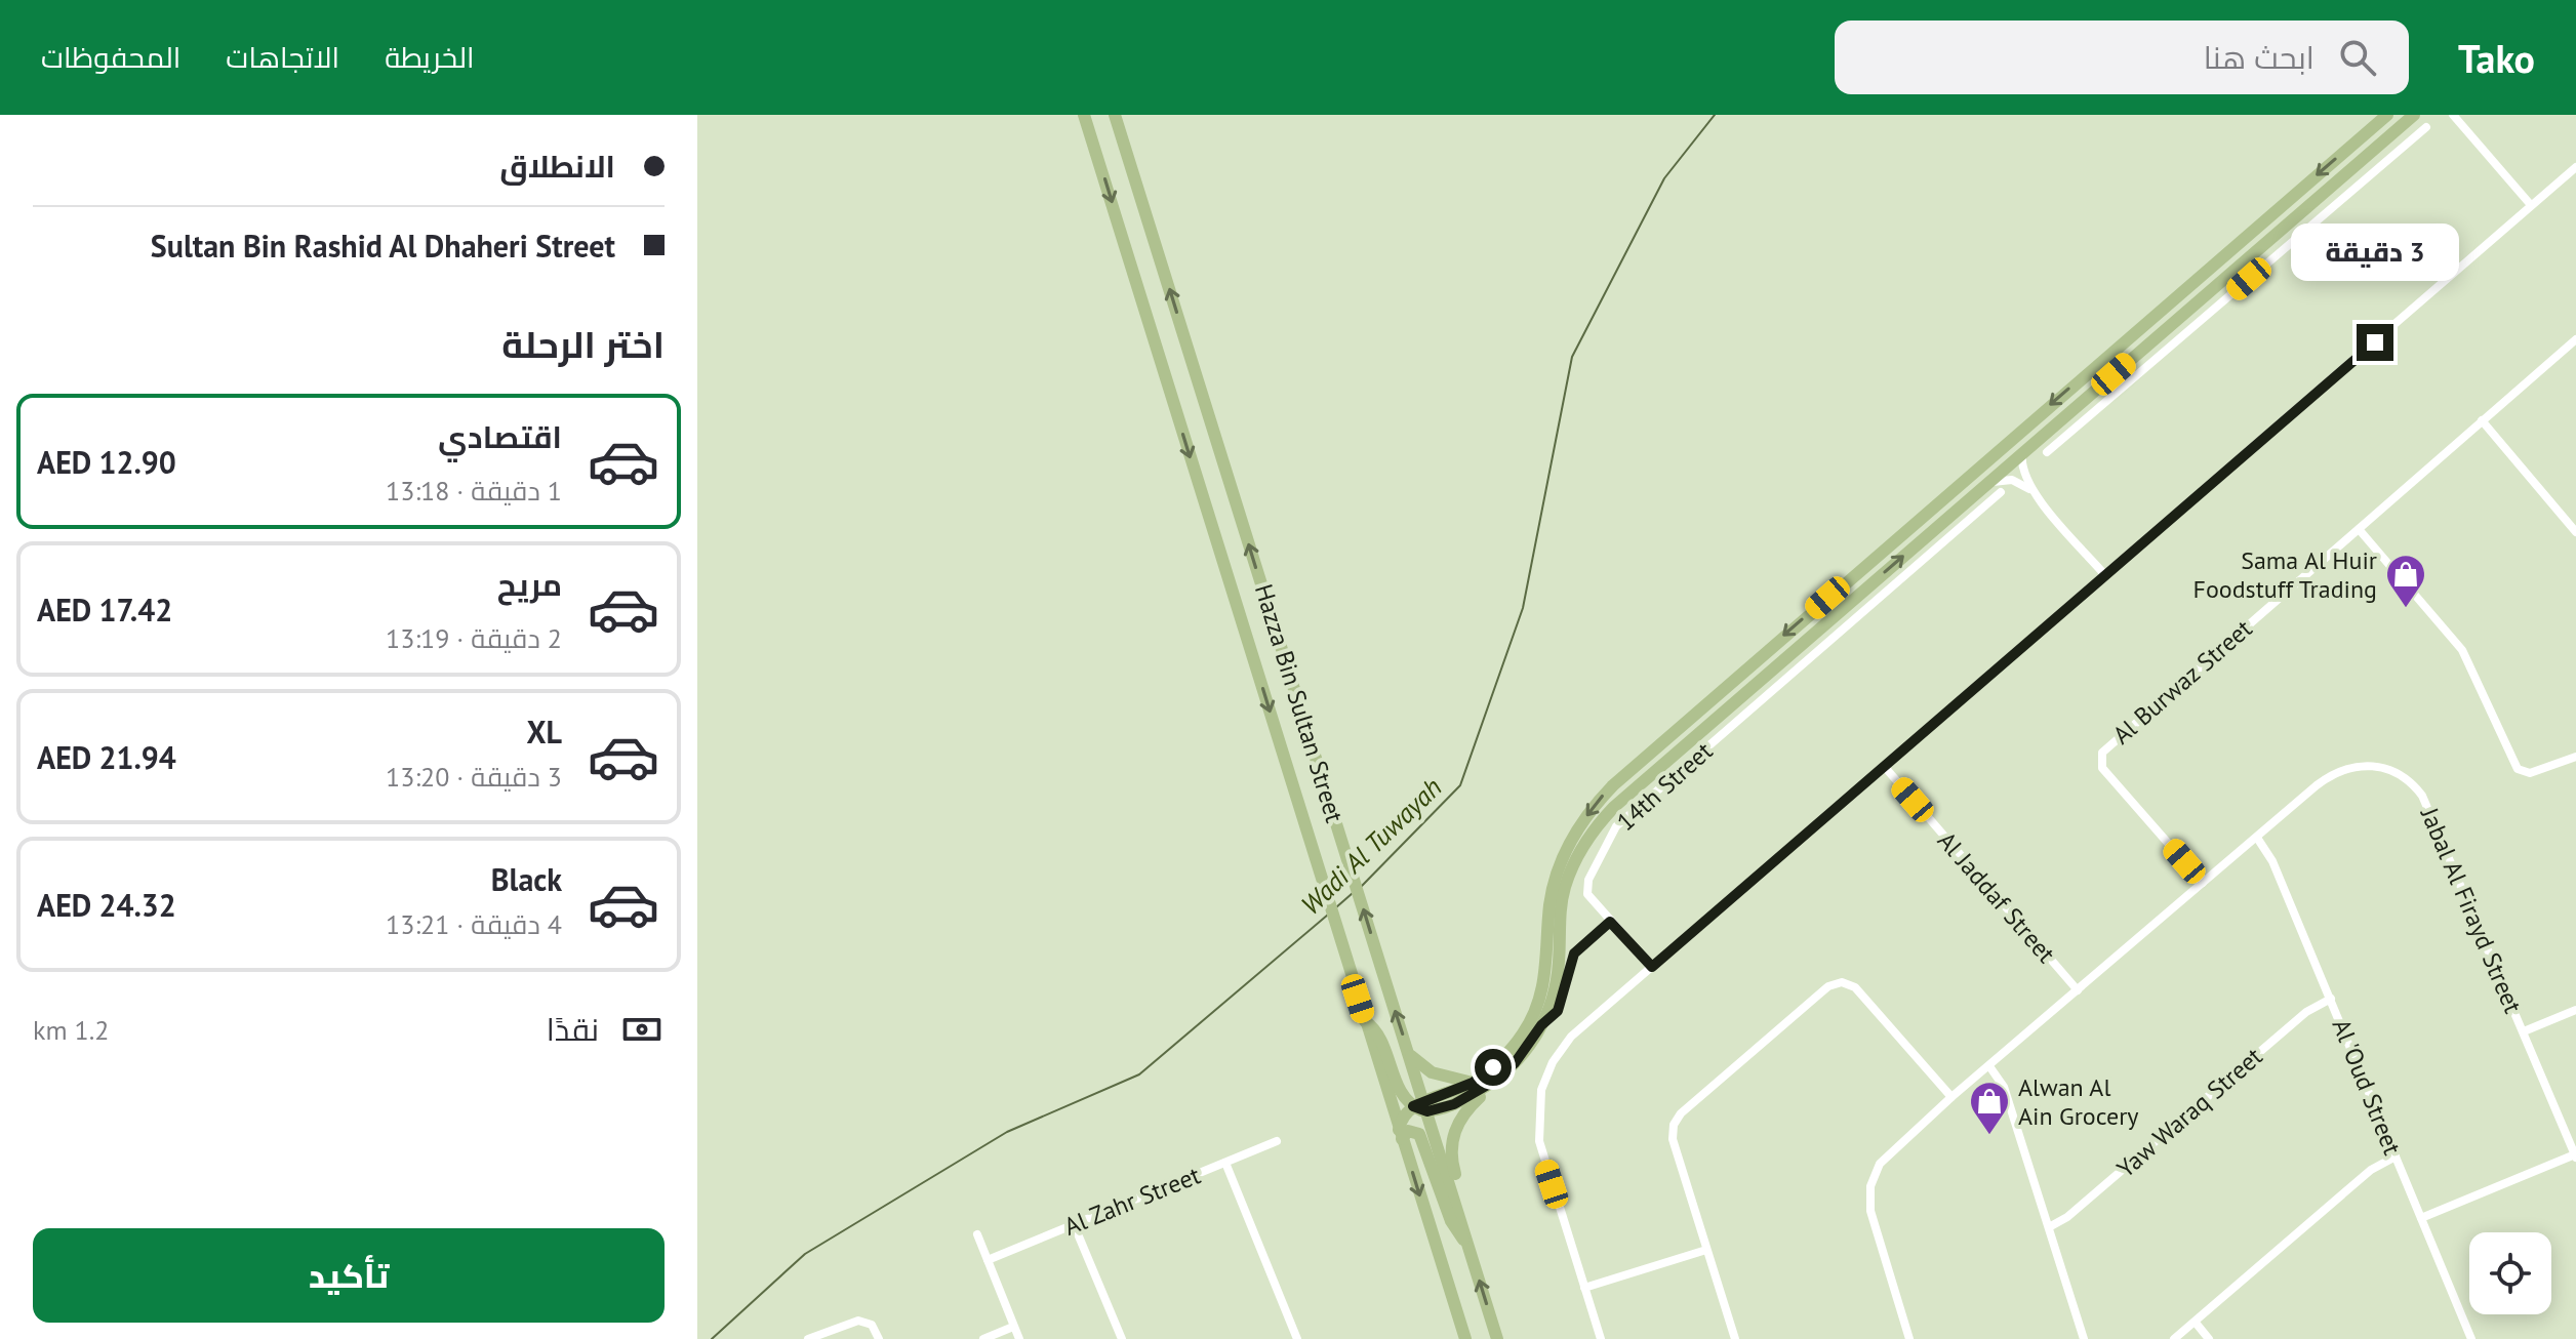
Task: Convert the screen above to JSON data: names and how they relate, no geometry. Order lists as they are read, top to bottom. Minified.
{"streets":{"main road":["Hazza Bin Sultan Street"],"street":["Al Burwaz Street","14th Street","Al Jaddaf Street","Jabal Al Firayd Street","Al 'Oud Street","Yaw Waraq Street","Al Zahr Street"]},"crossings":[["Al Burwaz Street","Jabal Al Firayd Street"],["Al Jaddaf Street","Jabal Al Firayd Street"],["Jabal Al Firayd Street","Al 'Oud Street"],["Al 'Oud Street","Yaw Waraq Street"]],"water":["Wadi Al Tuwayah"],"places":{"shop":["Sama Al Huir Foodstuff Trading","Alwan Al Ain Grocery"]},"page":{"header":"Tako","search":"ابحث هنا","nav":["الخريطة","الاتجاهات","المحفوظات"],"banner":["الانطلاق","Sultan Bin Rashid Al Dhaheri Street"],"bubble":"3 دقيقة","heading":"اختر الرحلة","list":[{"name":"اقتصادي","note":"1 دقيقة · 13:18","value":"AED 12.90"},{"name":"مريح","note":"2 دقيقة · 13:19","value":"AED 17.42"},{"name":"XL","note":"3 دقيقة · 13:20","value":"AED 21.94"},{"name":"Black","note":"4 دقيقة · 13:21","value":"AED 24.32"}],"pay":["نقدًا","1.2 km"],"buttons":"تأكيد"}}
